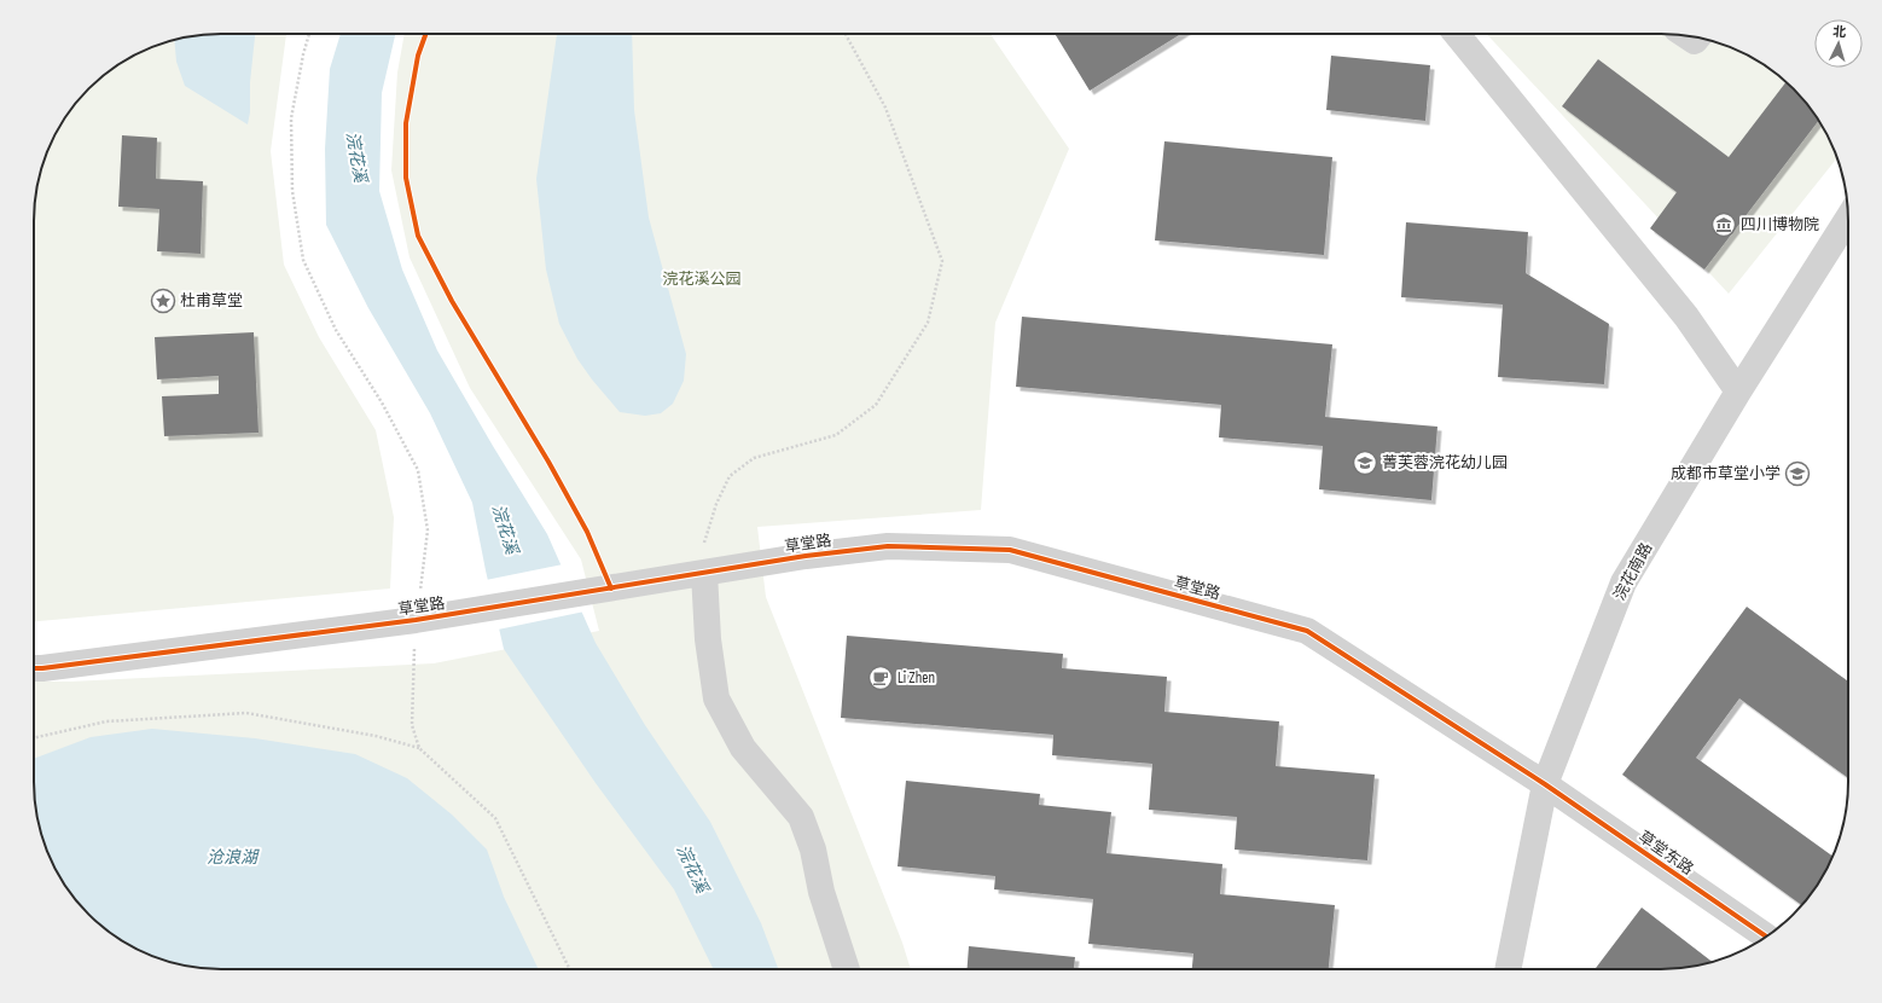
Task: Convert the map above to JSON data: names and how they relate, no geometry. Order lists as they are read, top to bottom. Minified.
{"streets":{"street":["草堂路","浣花南路","草堂东路"]},"crossings":[["草堂路","浣花南路"],["草堂路","草堂东路"],["浣花南路","草堂东路"]],"water":["浣花溪","沧浪湖"],"parks":["浣花溪公园"],"places":{"museum":["四川博物院"],"place":["杜甫草堂"],"school or university":["菁芙蓉浣花幼儿园","成都市草堂小学"],"cafe":["Li Zhen"]},"north":"top"}
